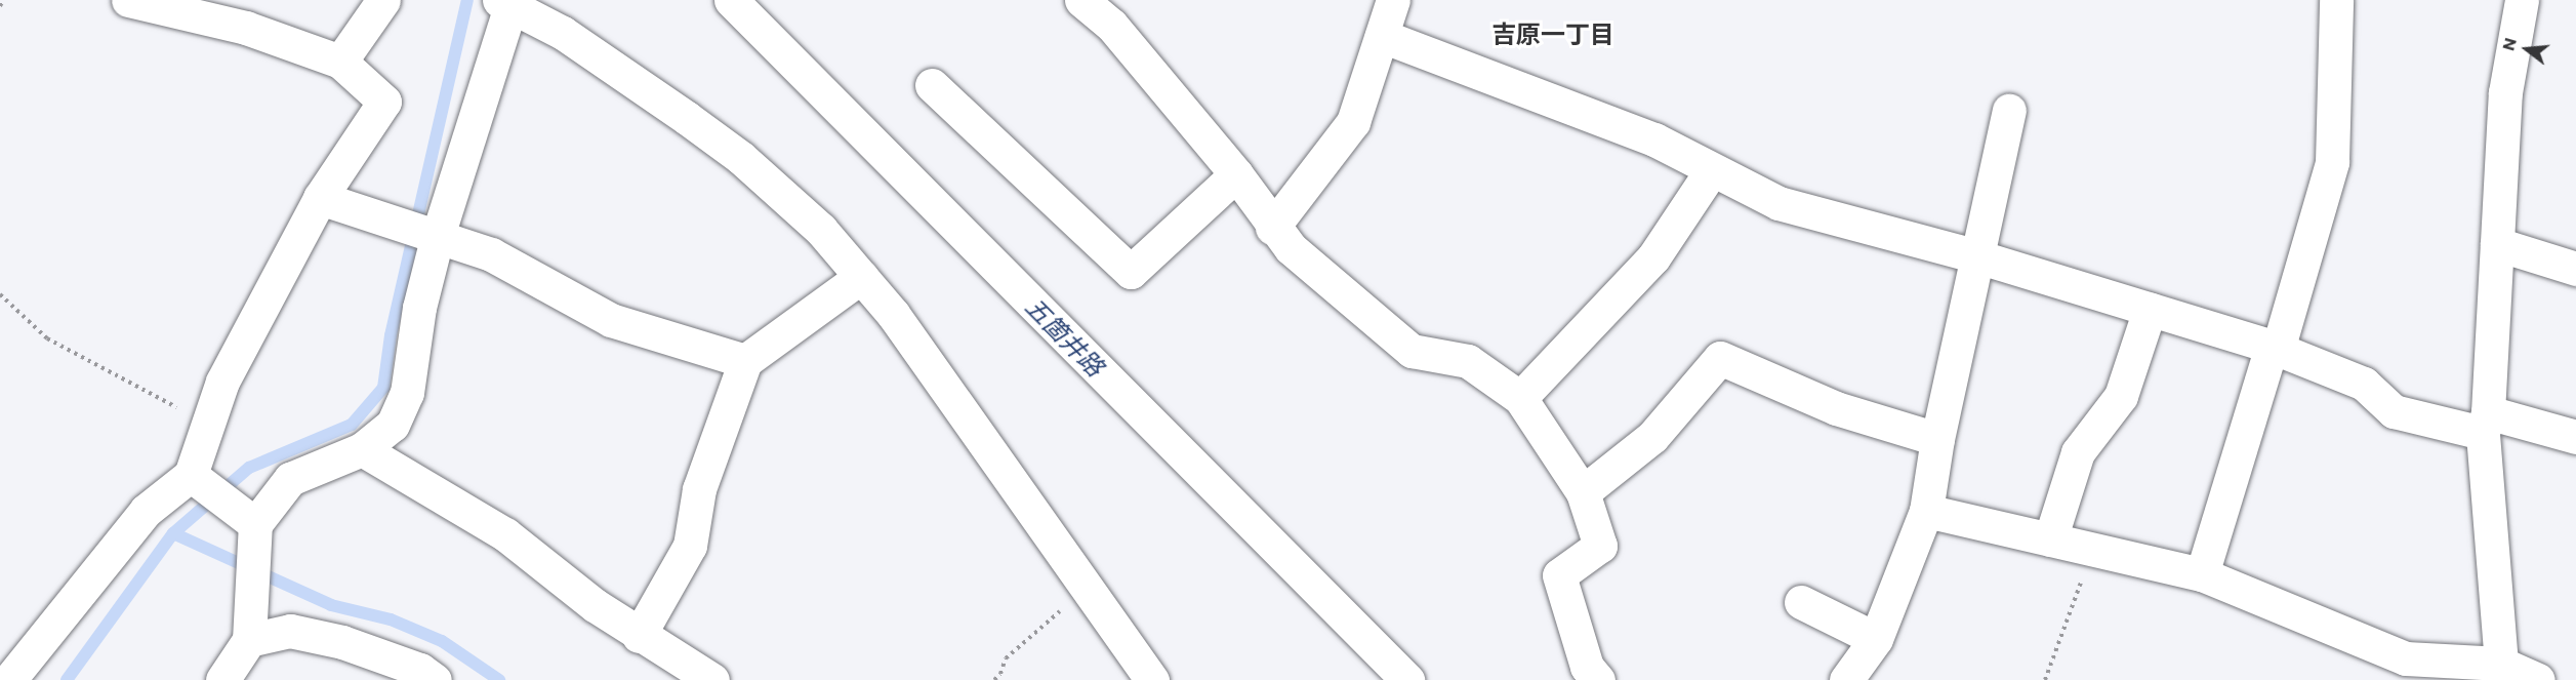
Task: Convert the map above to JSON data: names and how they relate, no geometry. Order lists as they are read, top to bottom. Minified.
{"districts":["吉原一丁目"],"water":["五箇井路"],"north":"left"}
